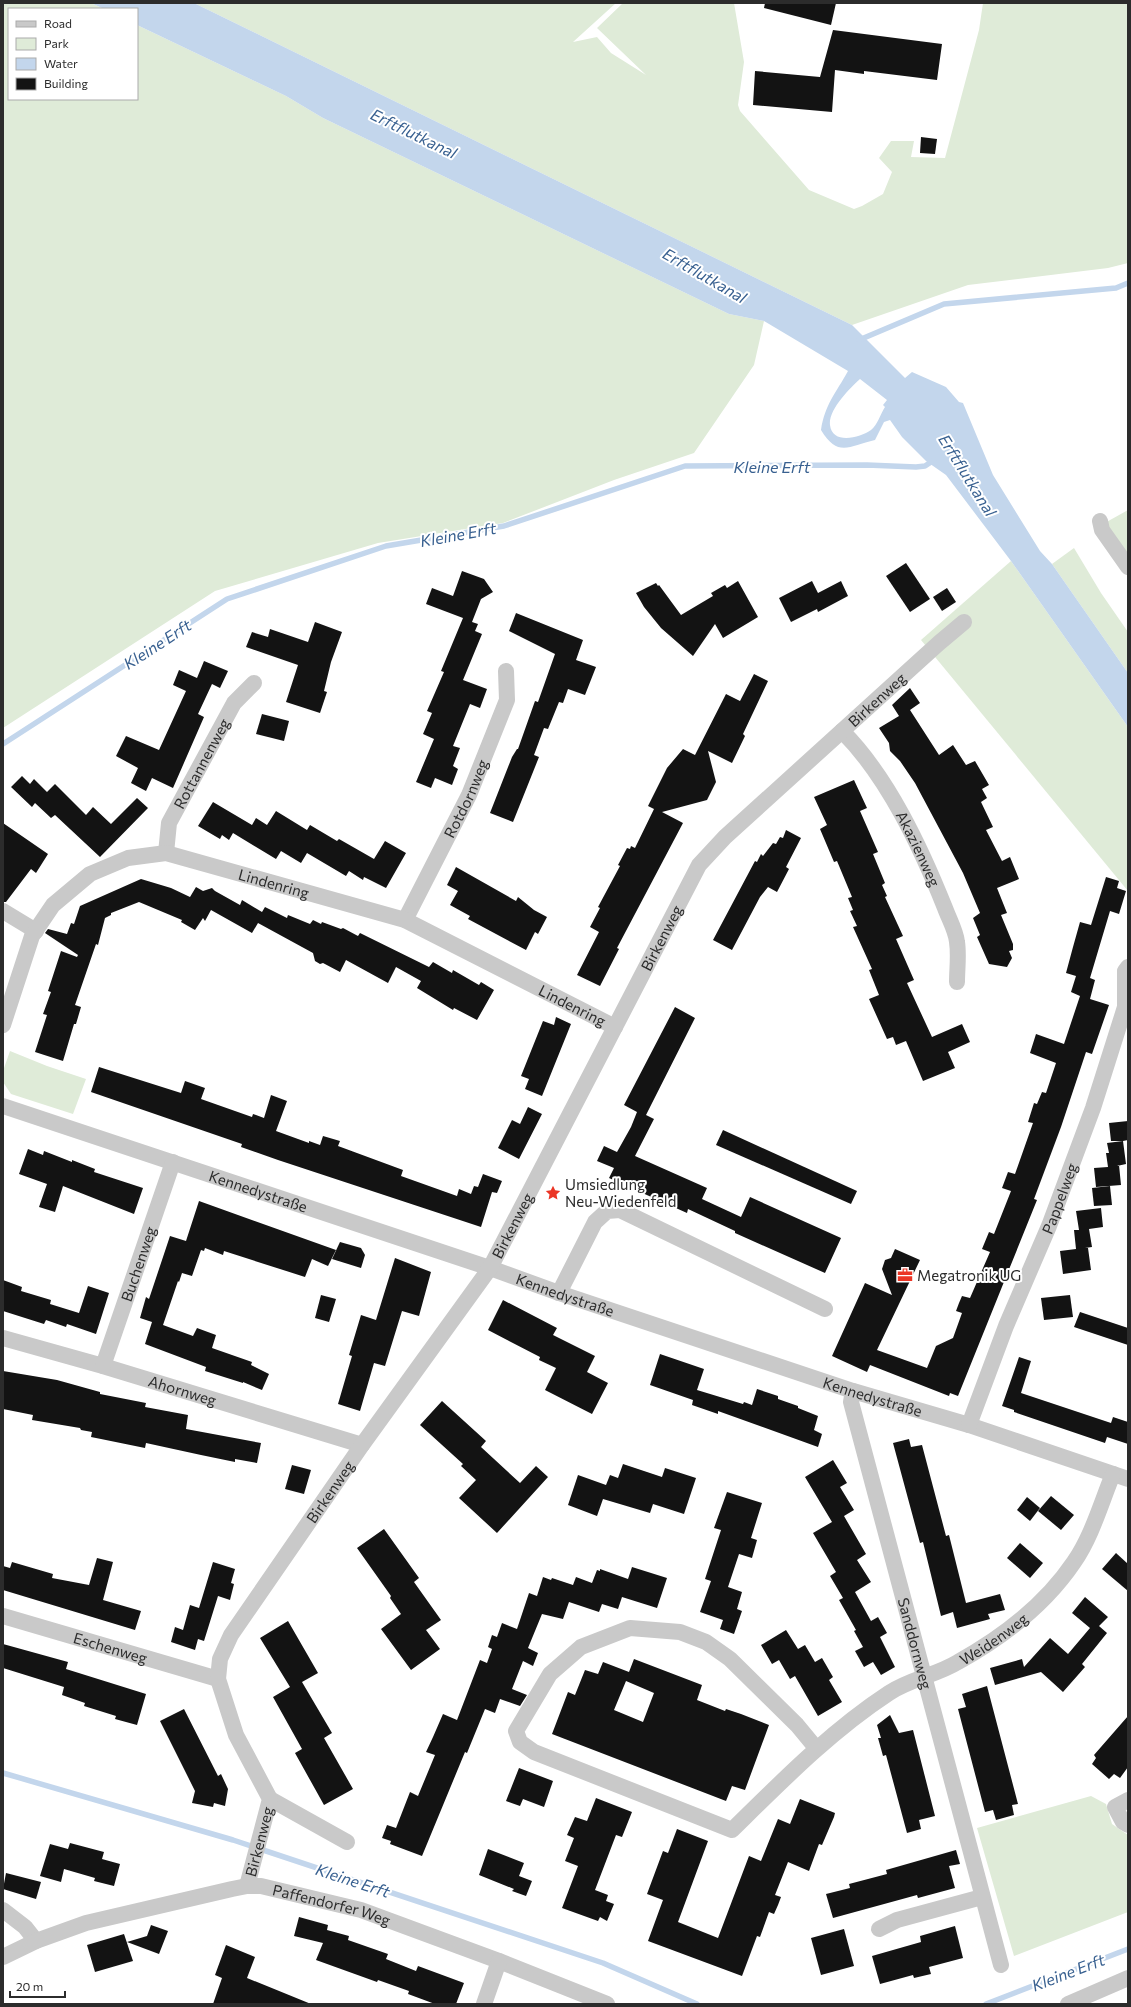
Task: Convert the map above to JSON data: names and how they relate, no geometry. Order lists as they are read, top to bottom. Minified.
{"streets":{"street":["Birkenweg","Rottannenweg","Rotdornweg","Akazienweg","Lindenring","Kennedystraße","Pappelweg","Buchenweg","Ahornweg","Weidenweg","Sanddornweg","Eschenweg","Paffendorfer Weg"]},"crossings":[["Birkenweg","Akazienweg"],["Birkenweg","Lindenring"],["Birkenweg","Kennedystraße"],["Birkenweg","Ahornweg"],["Birkenweg","Eschenweg"],["Birkenweg","Paffendorfer Weg"],["Rottannenweg","Lindenring"],["Rotdornweg","Lindenring"],["Kennedystraße","Pappelweg"],["Kennedystraße","Buchenweg"],["Kennedystraße","Weidenweg"],["Kennedystraße","Sanddornweg"],["Buchenweg","Ahornweg"],["Weidenweg","Sanddornweg"]],"water":["Erftflutkanal","Kleine Erft"],"places":{"place":["Umsiedlung Neu-Wiedenfeld"],"office":["Megatronik UG"]},"legend":["Road","Park","Water","Building"],"scale_bar":"20 m"}
